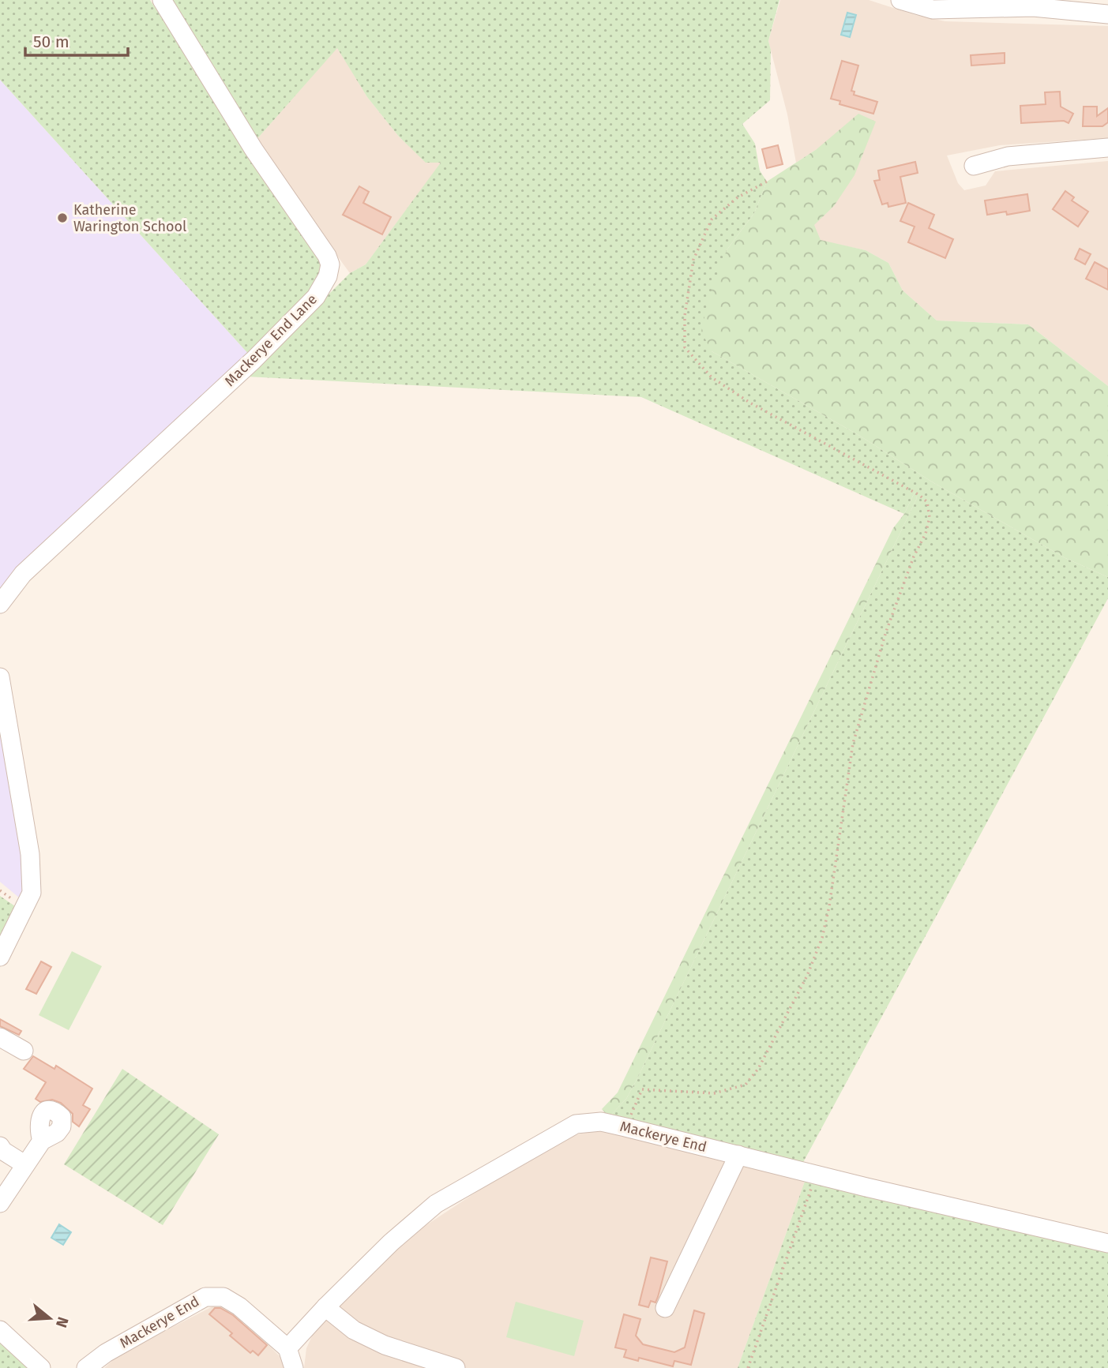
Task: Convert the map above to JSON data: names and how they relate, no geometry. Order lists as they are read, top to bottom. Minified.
{"streets":{"street":["Mackerye End Lane","Mackerye End"]},"places":["Katherine Warington School"],"scale_bar":"50 m","north":"right"}
